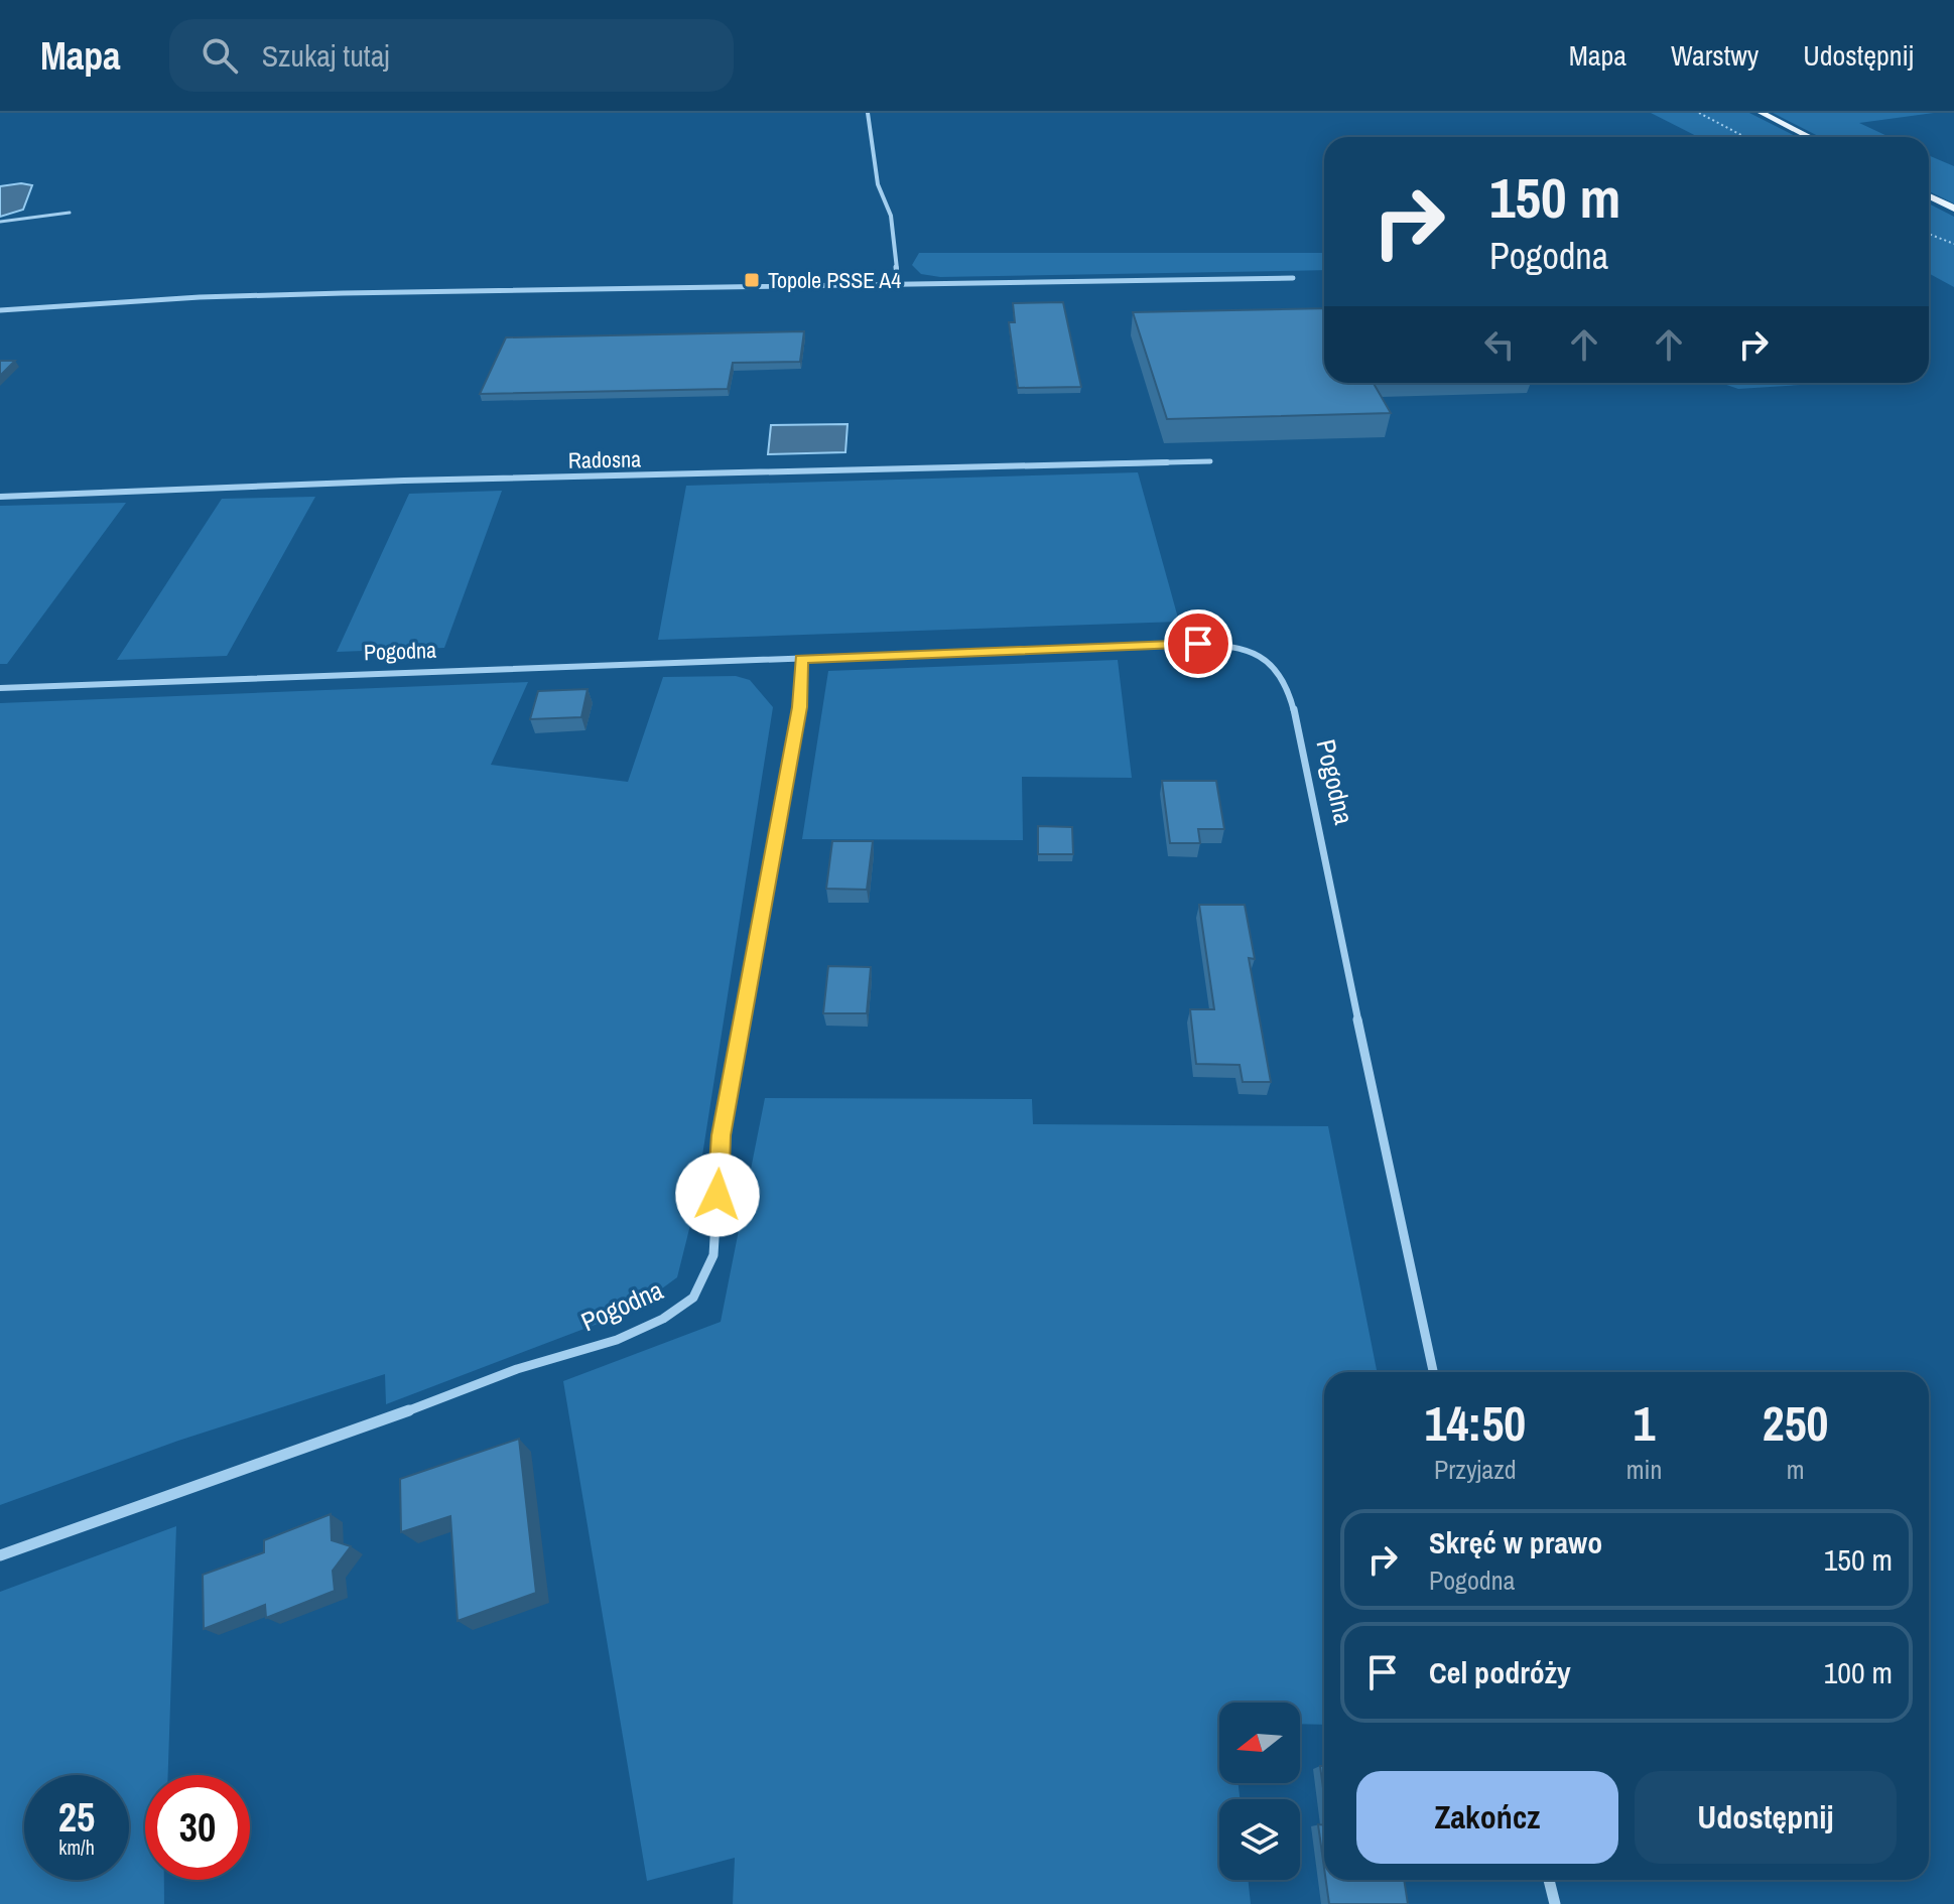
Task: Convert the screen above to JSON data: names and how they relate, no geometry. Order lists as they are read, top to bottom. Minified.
{"streets":{"street":["Radosna","Pogodna"]},"places":{"transit":["Topole PSSE A4"]},"north":"left","page":{"header":"Mapa","search":"Szukaj tutaj","nav":["Mapa","Warstwy","Udostępnij"],"turn":["150 m","Pogodna"],"eta":["14:50","Przyjazd","1","min","250","m"],"list":[{"name":"Skręć w prawo","note":"Pogodna","value":"150 m"},{"name":"Cel podróży","value":"100 m"}],"buttons":["Zakończ","Udostępnij"],"speed":"25 km/h","limit":"30"}}
